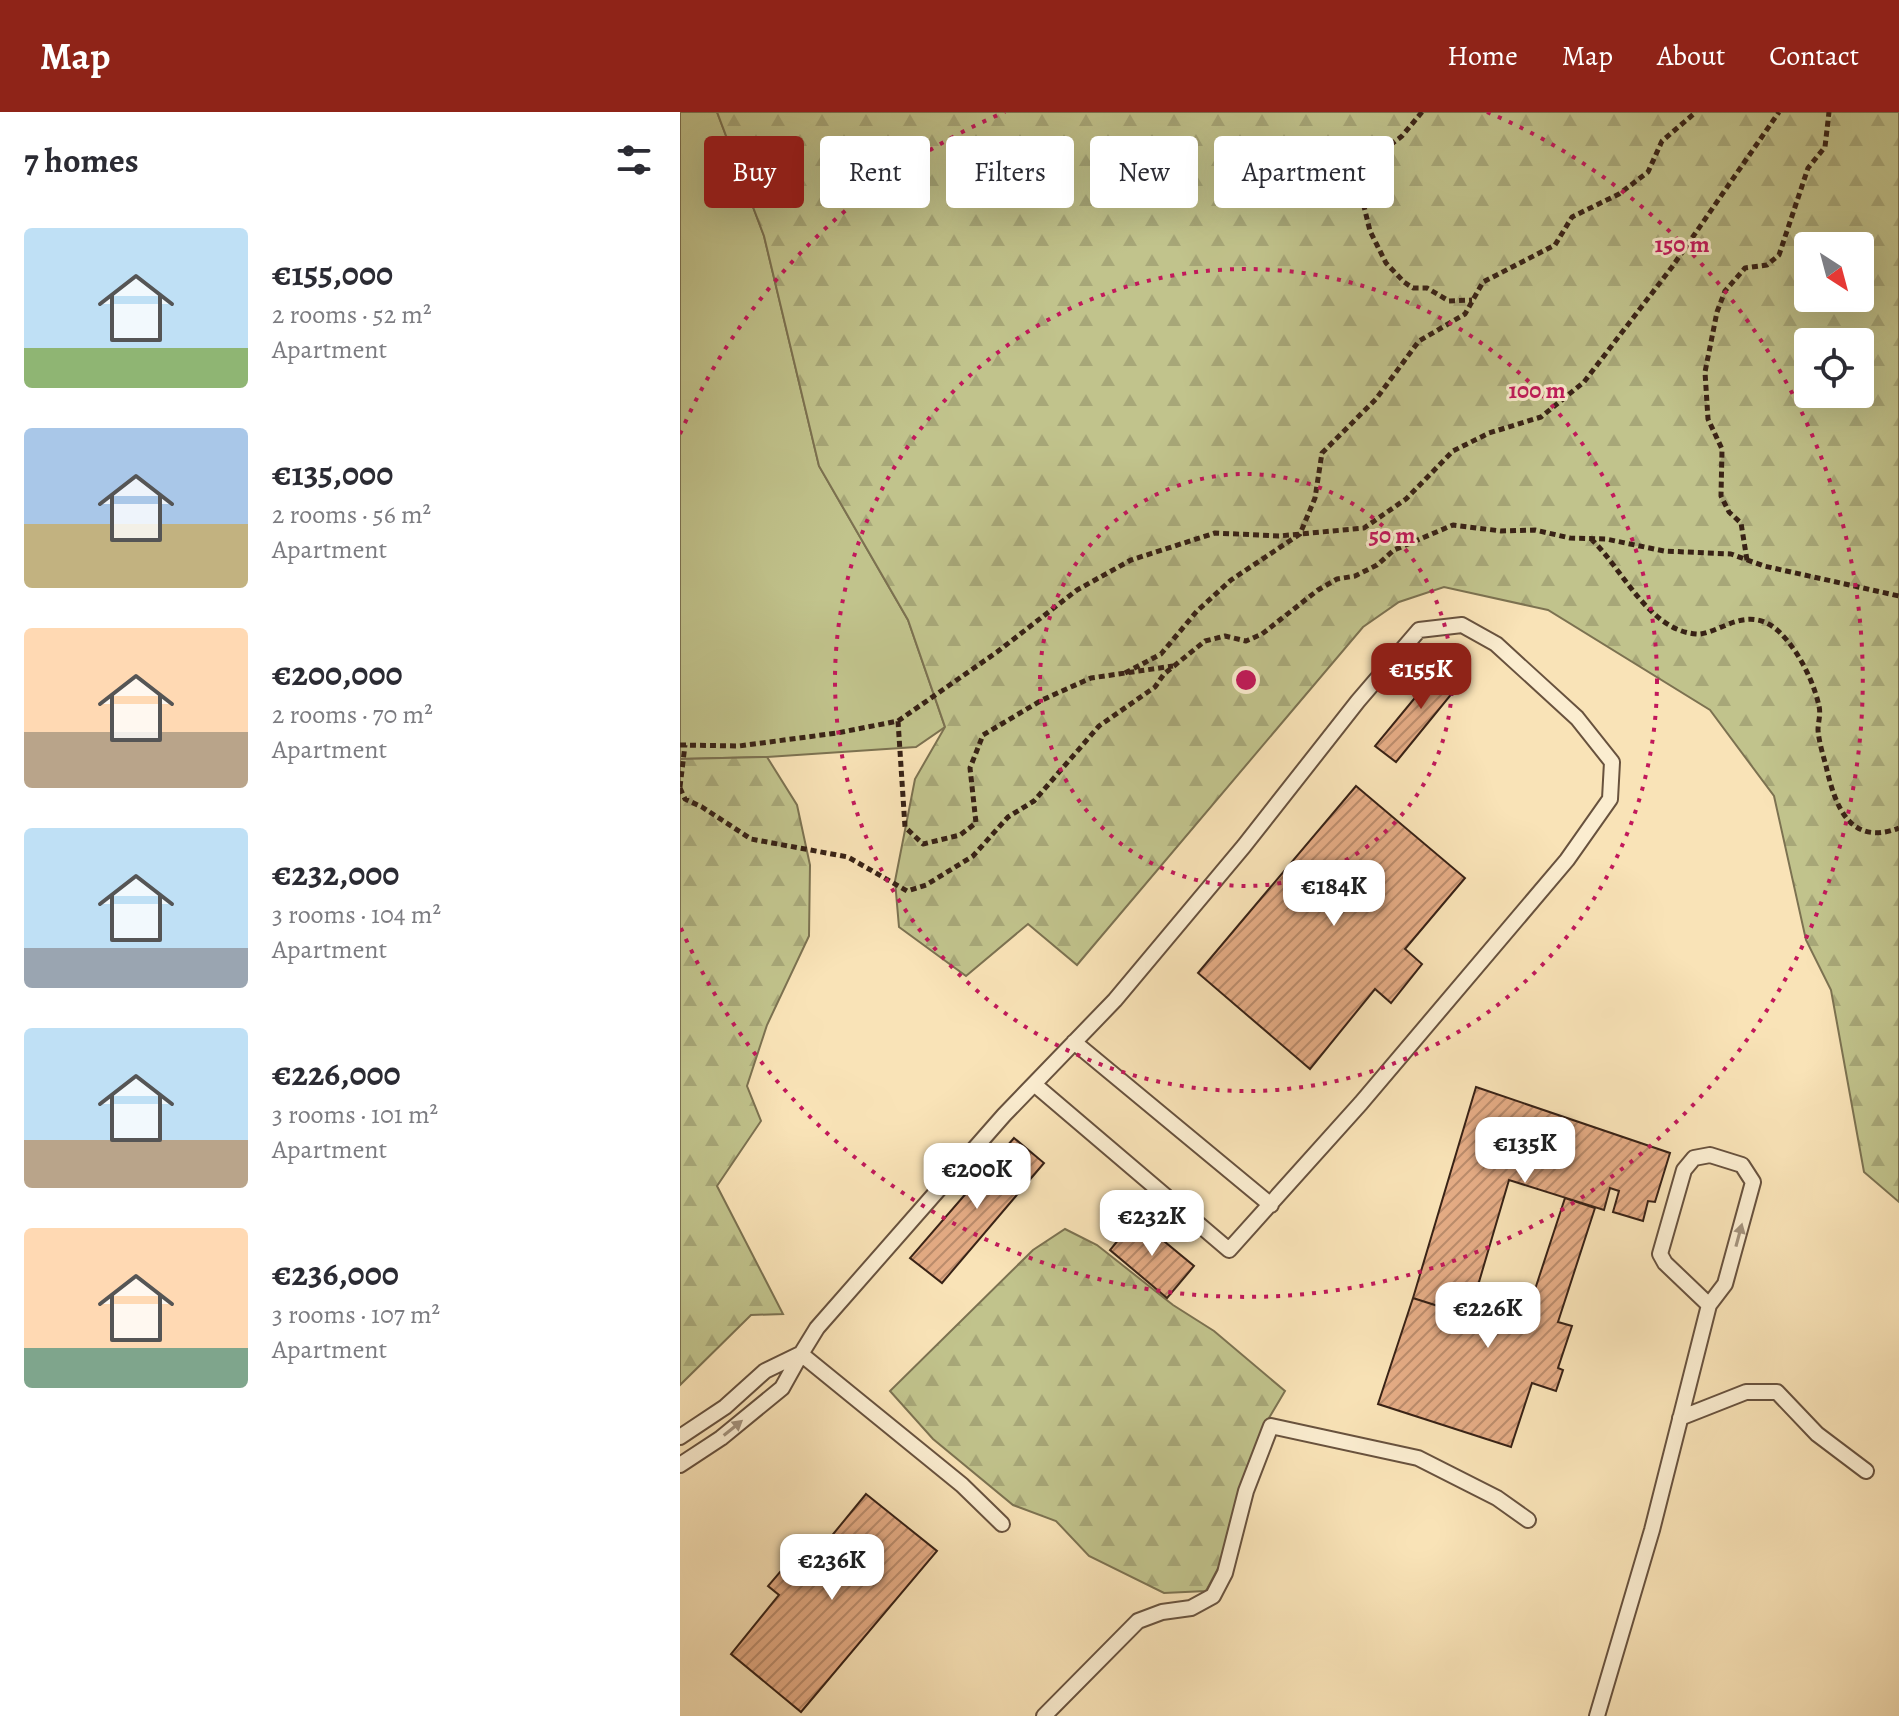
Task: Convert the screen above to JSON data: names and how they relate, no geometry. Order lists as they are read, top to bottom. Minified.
{"north":"bottom right","page":{"header":"Map","nav":["Home","Map","About","Contact"],"heading":"7 homes","chip":["Buy","Rent","Filters","New","Apartment"],"list":[{"name":"€155,000","note":"2 rooms · 52 m² · Apartment"},{"name":"€135,000","note":"2 rooms · 56 m² · Apartment"},{"name":"€200,000","note":"2 rooms · 70 m² · Apartment"},{"name":"€232,000","note":"3 rooms · 104 m² · Apartment"},{"name":"€226,000","note":"3 rooms · 101 m² · Apartment"},{"name":"€236,000","note":"3 rooms · 107 m² · Apartment"}],"price":["€155K","€184K","€135K","€200K","€232K","€226K","€236K"]},"rings":["150 m","100 m","50 m"]}
